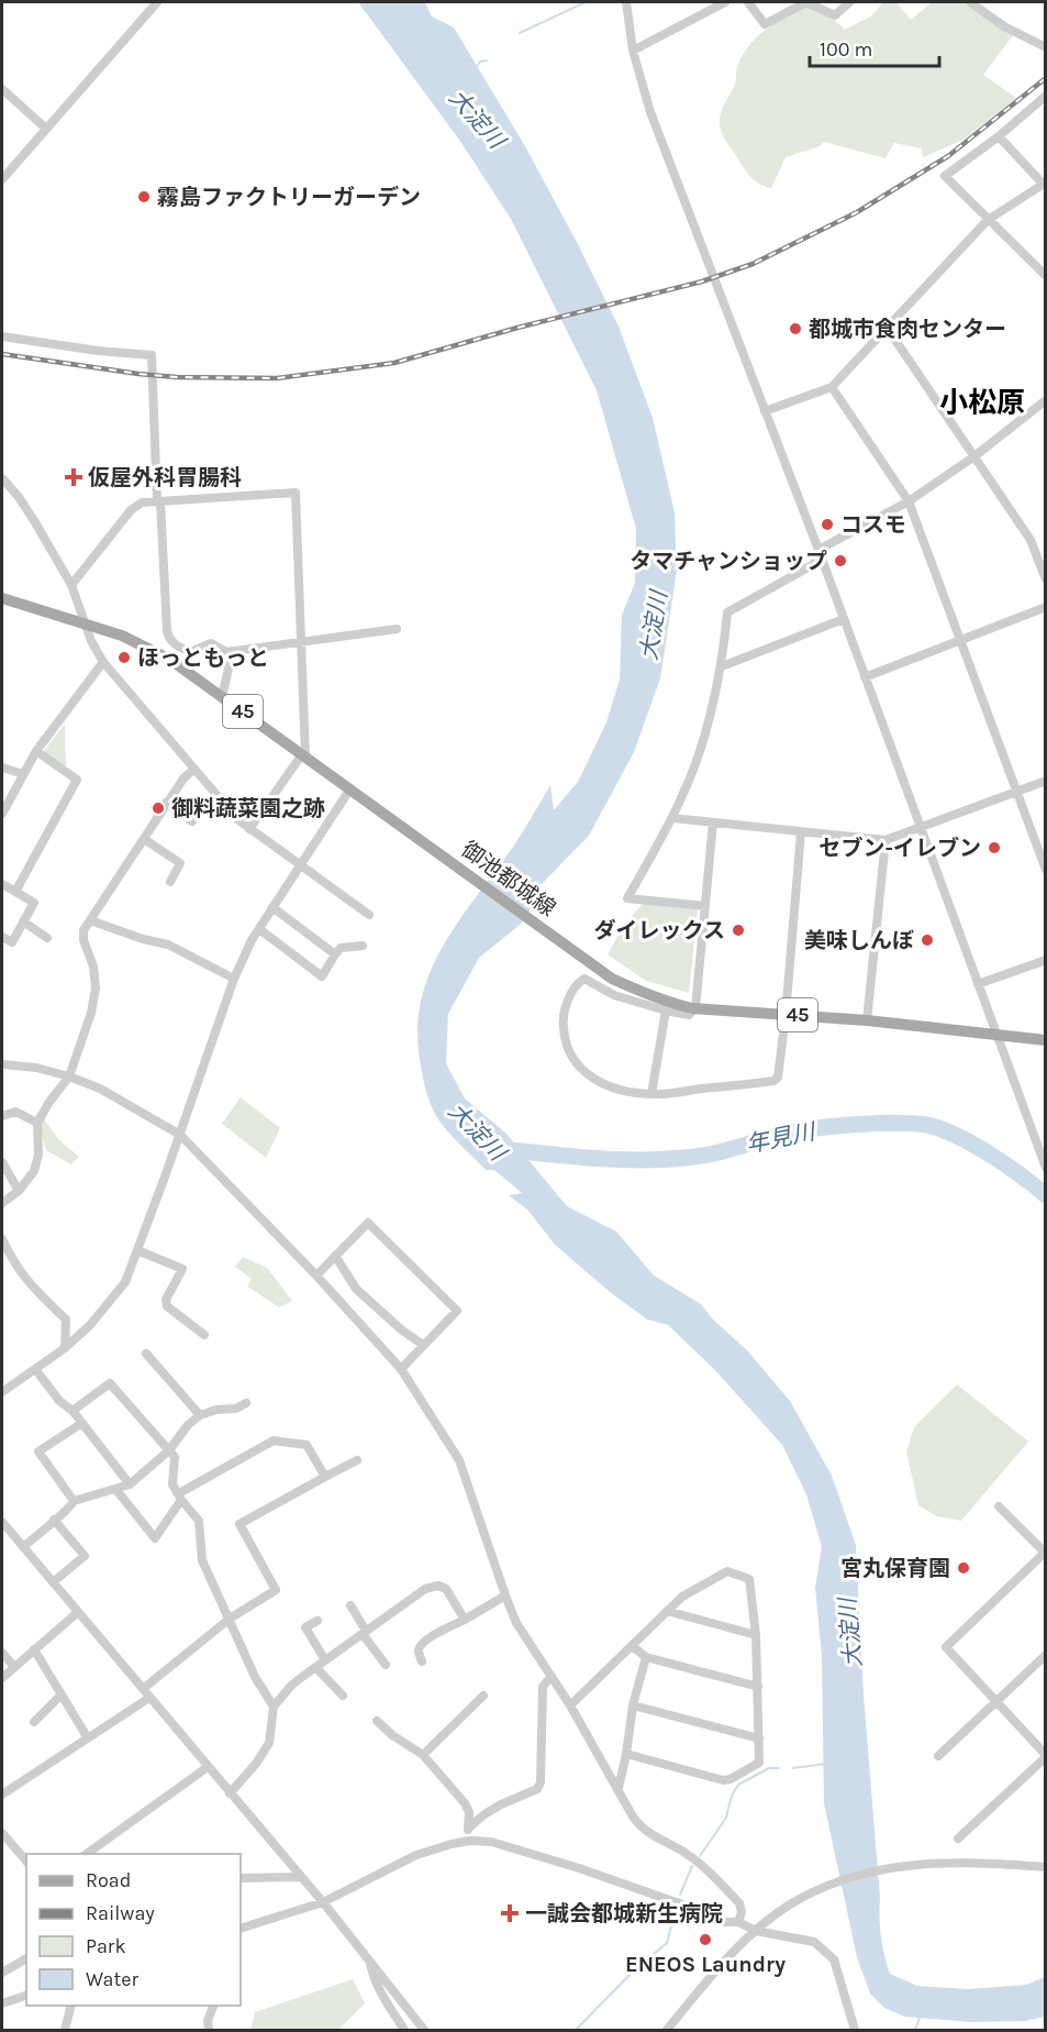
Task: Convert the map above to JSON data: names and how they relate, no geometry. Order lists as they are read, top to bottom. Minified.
{"streets":{"main road":["45","御池都城線"]},"districts":["小松原"],"water":["大淀川","年見川"],"places":{"other":["霧島ファクトリーガーデン","都城市食肉センター","コスモ","タマチャンショップ","ほっともっと","御料蔬菜園之跡","セブン-イレブン","ダイレックス","美味しんぼ","宮丸保育園","ENEOS Laundry"],"health":["仮屋外科胃腸科","一誠会都城新生病院"]},"legend":["Road","Railway","Park","Water"],"scale_bar":"100 m"}
